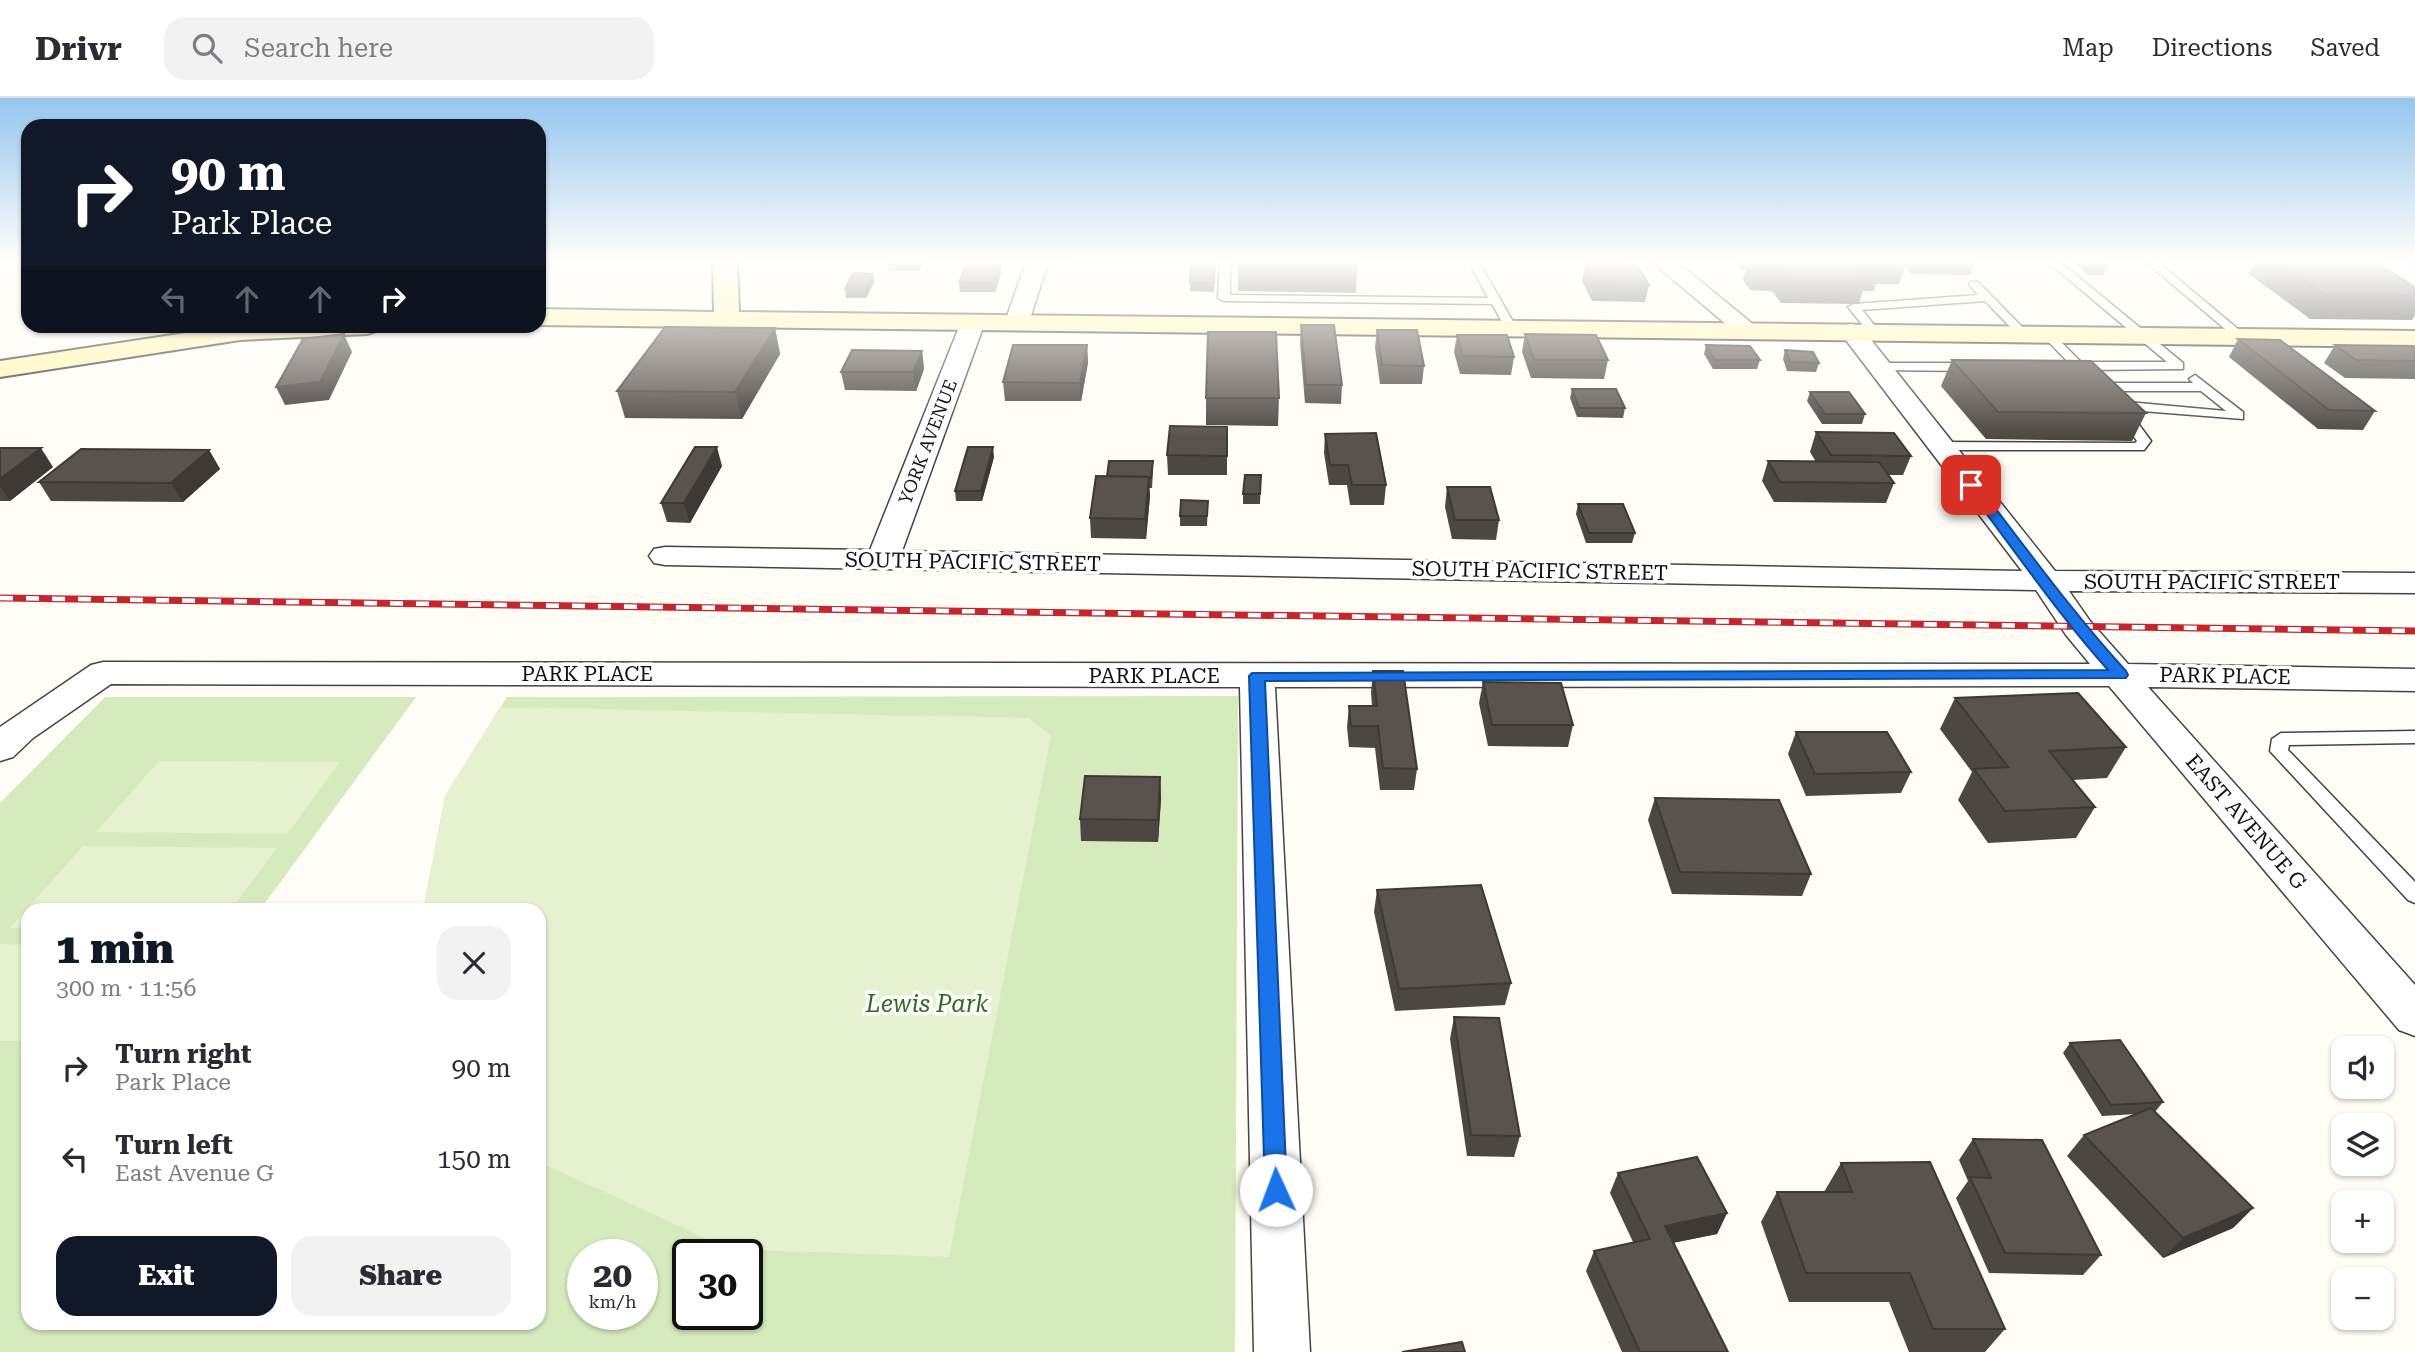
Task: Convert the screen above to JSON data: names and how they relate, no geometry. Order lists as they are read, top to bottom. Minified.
{"streets":{"street":["YORK AVENUE","SOUTH PACIFIC STREET","PARK PLACE","EAST AVENUE G"]},"crossings":[["YORK AVENUE","SOUTH PACIFIC STREET"],["SOUTH PACIFIC STREET","EAST AVENUE G"],["PARK PLACE","EAST AVENUE G"]],"parks":["Lewis Park"],"page":{"header":"Drivr","search":"Search here","nav":["Map","Directions","Saved"],"turn":["90 m","Park Place"],"heading":["1 min","300 m · 11:56"],"list":[{"name":"Turn right","note":"Park Place","value":"90 m"},{"name":"Turn left","note":"East Avenue G","value":"150 m"}],"map_buttons":["+","−"],"buttons":["Exit","Share"],"speed":"20 km/h","limit":"30"}}
